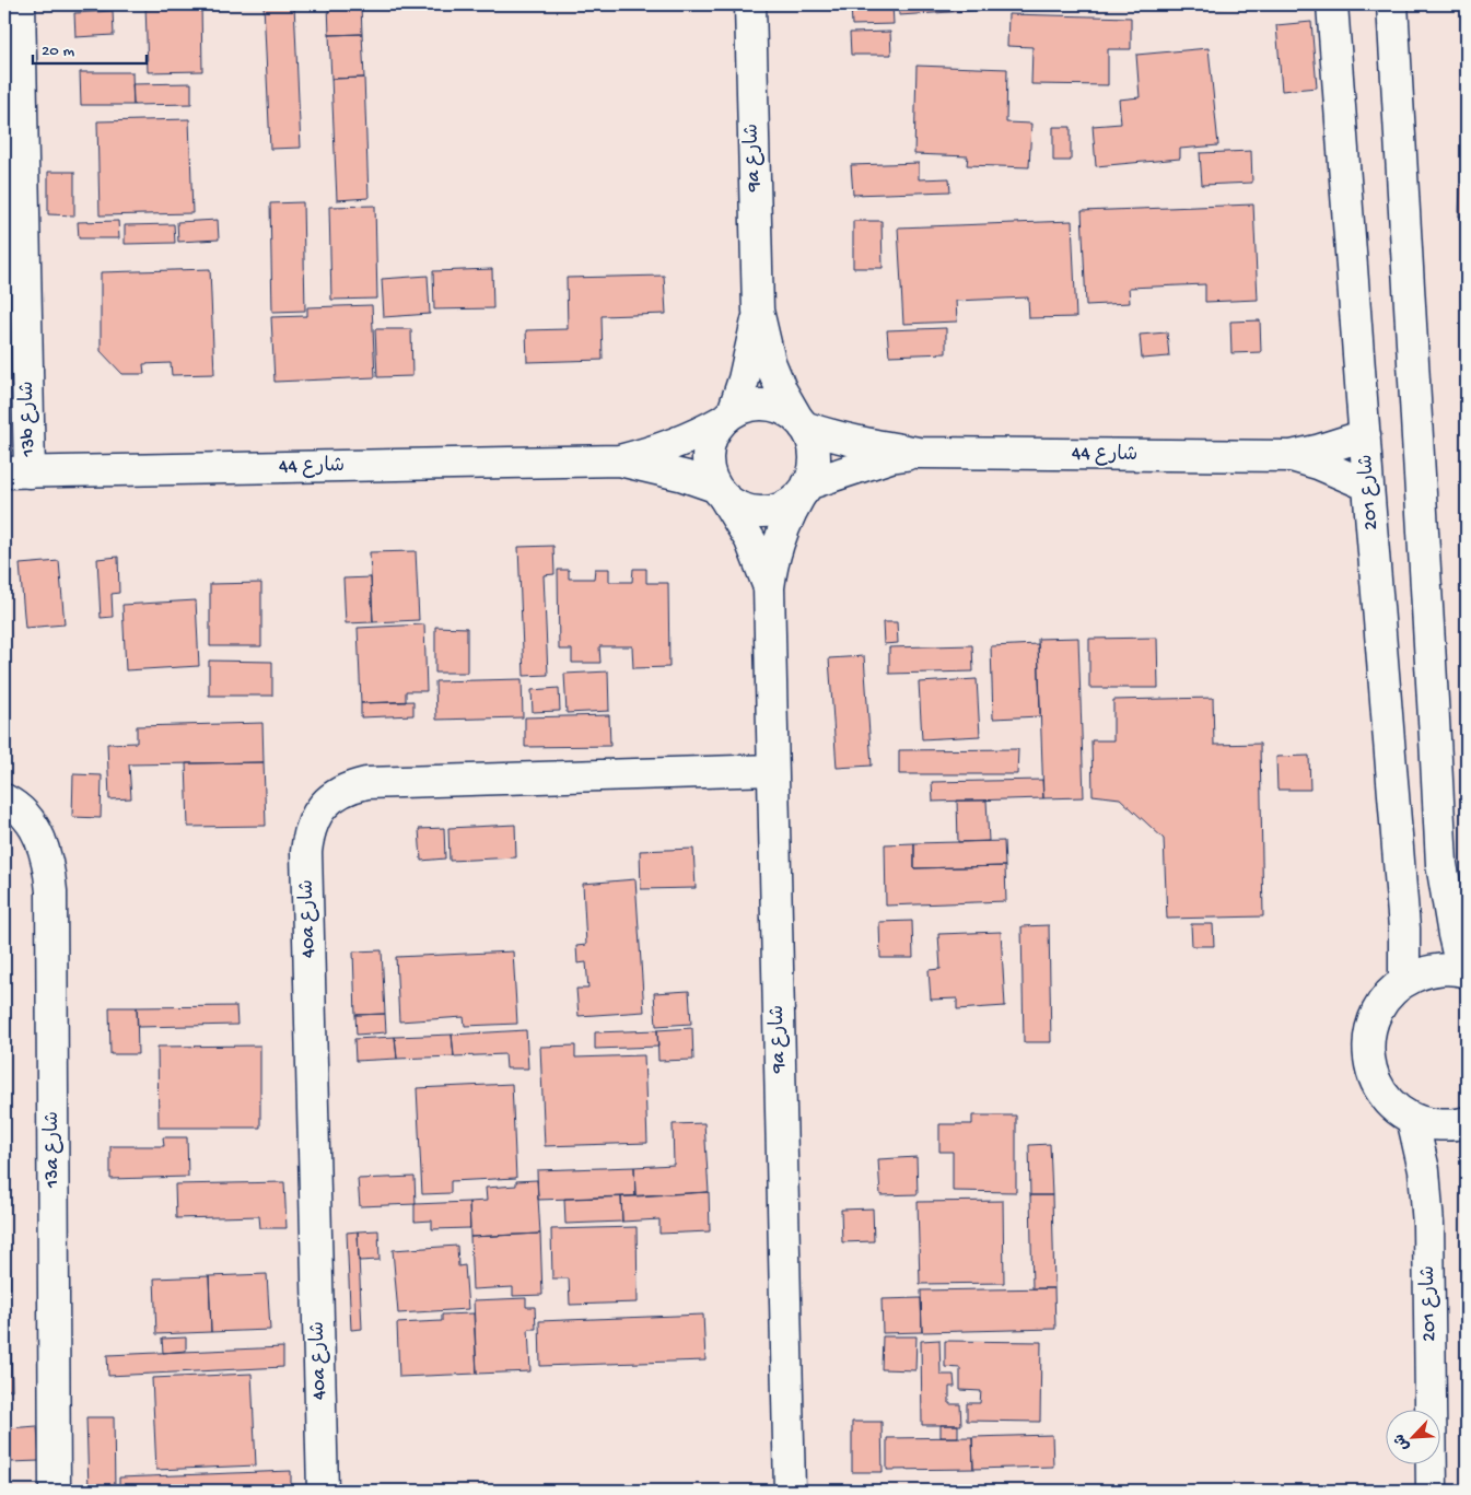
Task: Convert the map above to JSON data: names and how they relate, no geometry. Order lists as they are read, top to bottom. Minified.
{"streets":{"street":["9a شارع","13b شارع","شارع 44","شارع 201","40a شارع","13a شارع"]},"crossings":[["9a شارع","شارع 44"],["9a شارع","40a شارع"],["13b شارع","شارع 44"],["شارع 44","شارع 201"]],"scale_bar":"20 m","north":"bottom left"}
